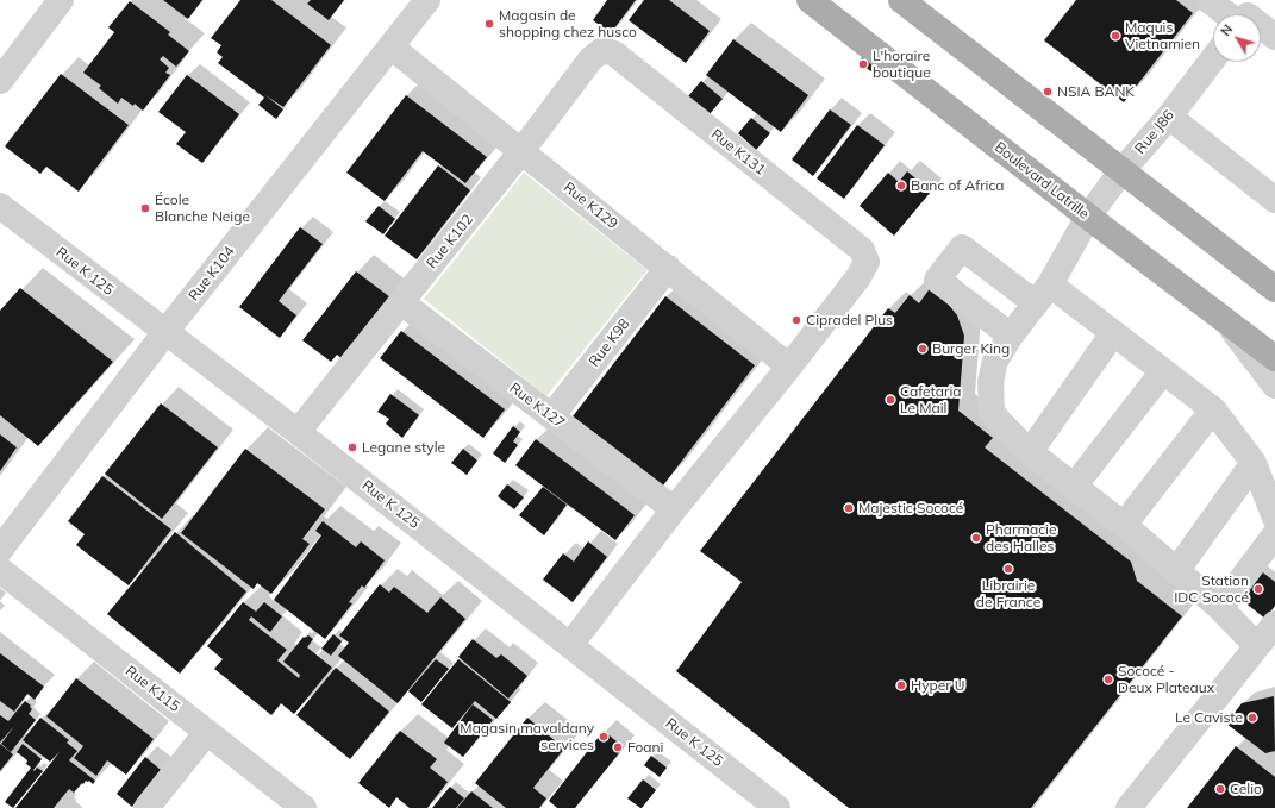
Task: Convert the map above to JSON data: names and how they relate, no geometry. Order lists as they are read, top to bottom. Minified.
{"streets":{"main road":["Boulevard Latrille"],"street":["Rue J86","Rue K131","Rue K129","Rue K102","Rue K 125","Rue K104","Rue K98","Rue K127","Rue K115"]},"crossings":[["Rue J86","Boulevard Latrille"],["Rue K131","Rue K129"],["Rue K131","Rue K102"],["Rue K129","Rue K102"],["Rue K129","Rue K104"],["Rue K129","Rue K98"],["Rue K102","Rue K 125"],["Rue K102","Rue K127"],["Rue K 125","Rue K104"],["Rue K98","Rue K127"]],"places":["Magasin de shopping chez husco","Maquis Vietnamien","L'horaire boutique","NSIA BANK","Banc of Africa","École Blanche Neige","Cipradel Plus","Burger King","Cafetaria Le Mail","Legane style","Majestic Sococé","Pharmacie des Halles","Librairie de France","Station IDC Sococé","Sococé - Deux Plateaux","Hyper U","Le Caviste","Magasin mavaldany services","Foani","Celio"],"north":"top left"}
